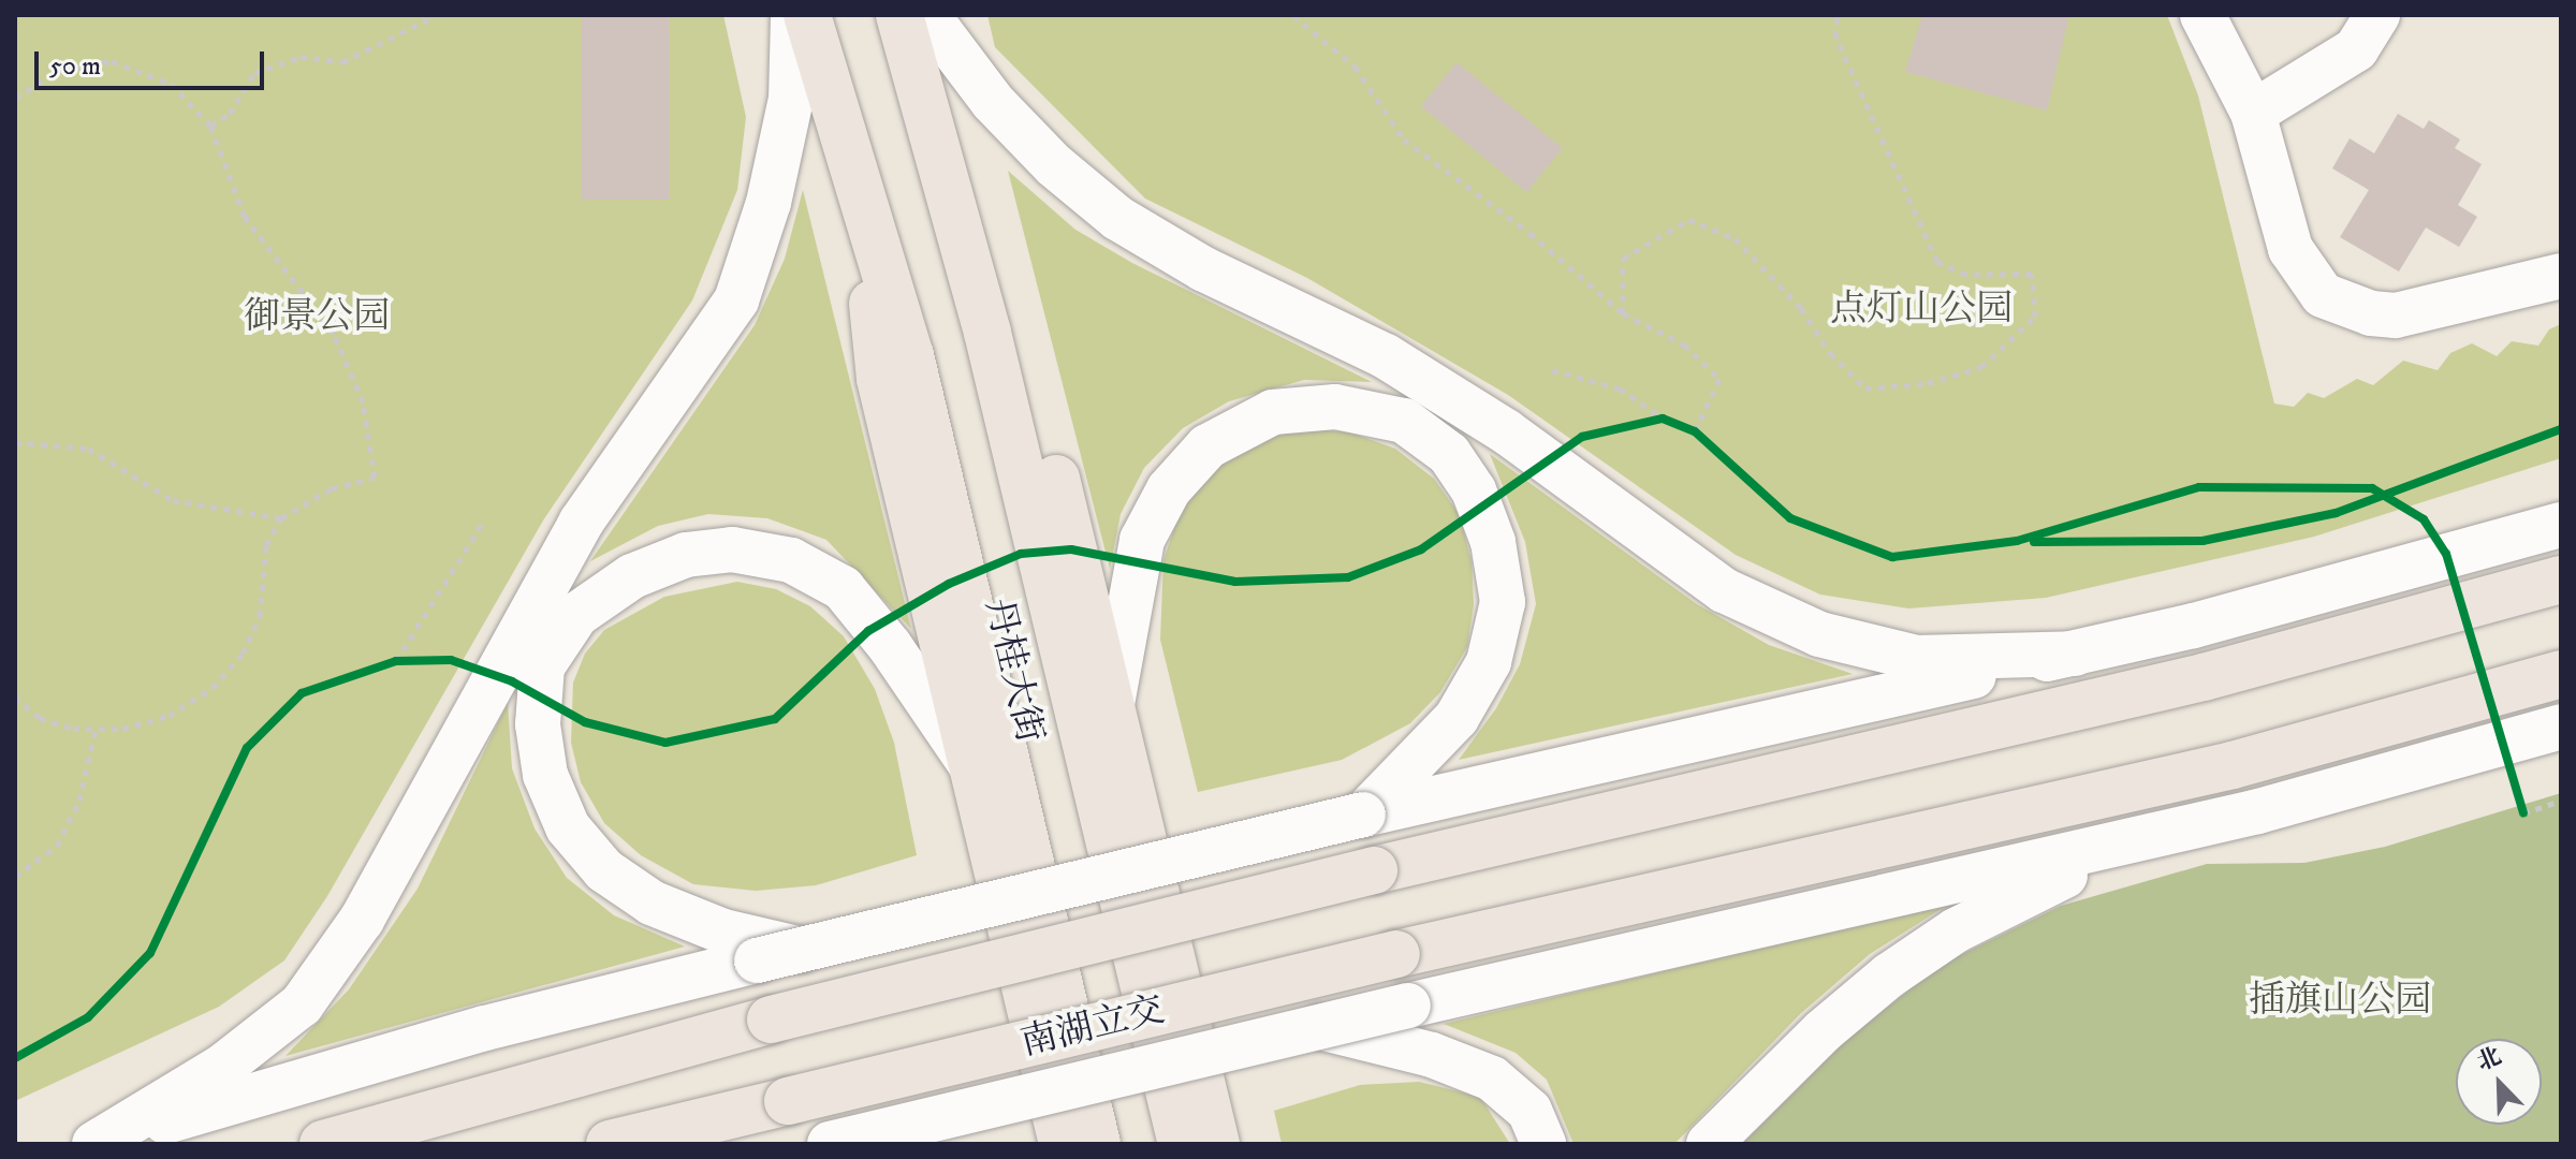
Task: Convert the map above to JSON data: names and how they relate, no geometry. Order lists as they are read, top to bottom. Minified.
{"streets":{"main road":["丹桂大街","南湖立交"]},"parks":["点灯山公园","御景公园","插旗山公园"],"scale_bar":"50 m","north":"top left"}
